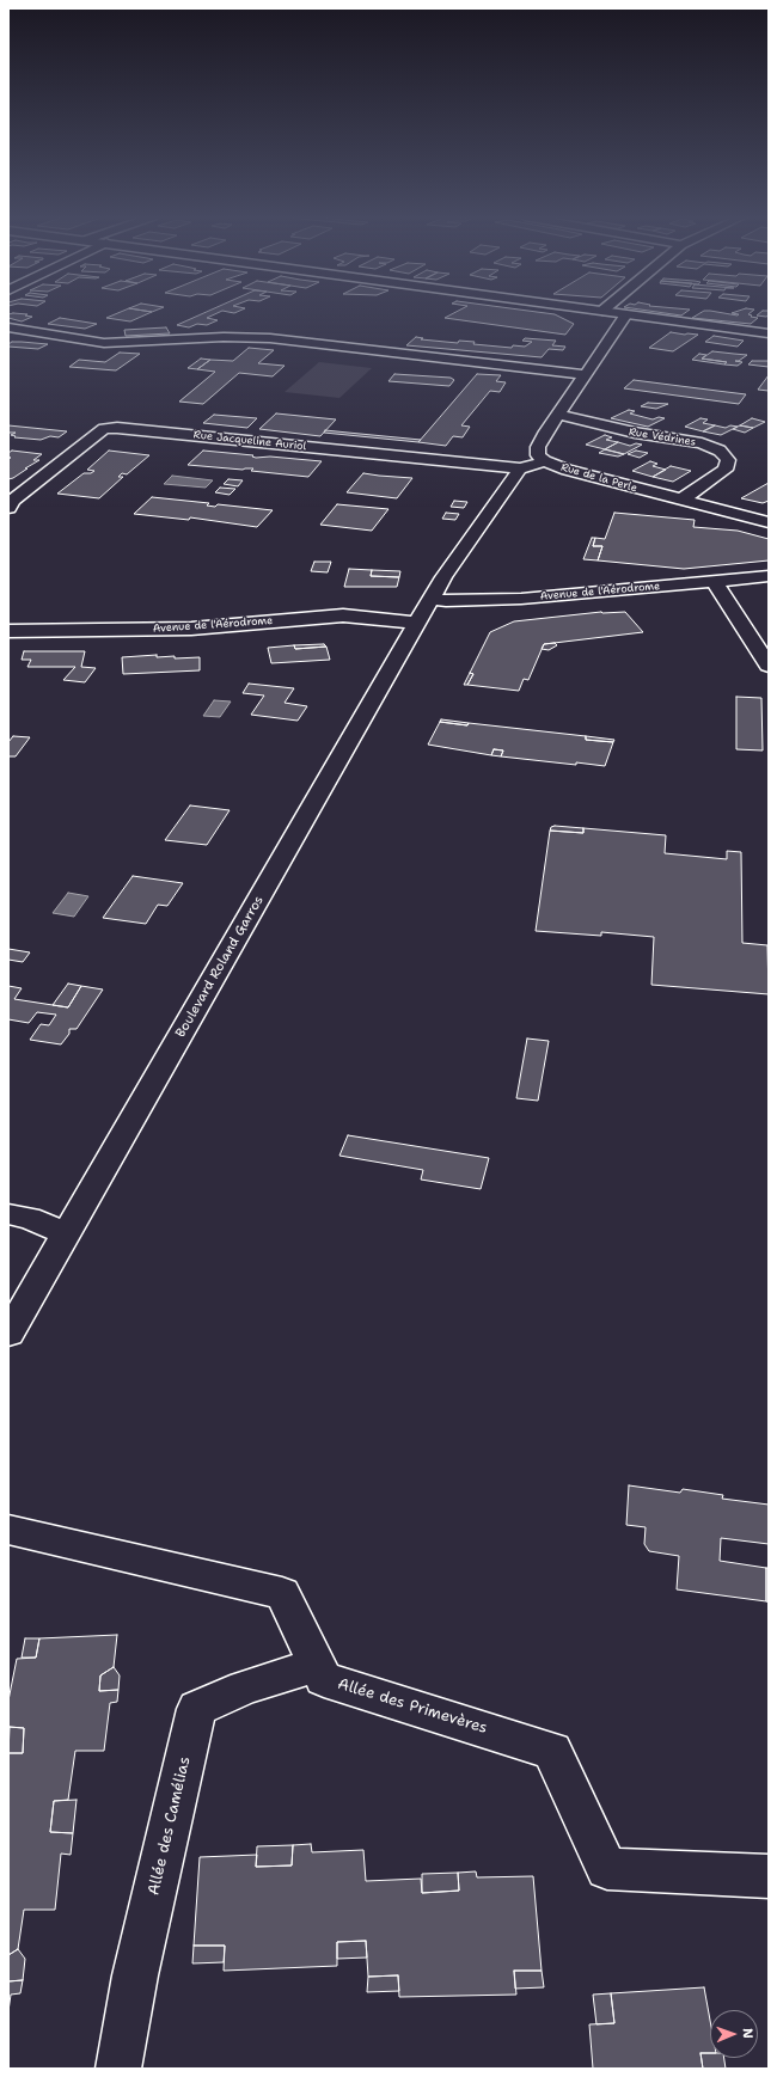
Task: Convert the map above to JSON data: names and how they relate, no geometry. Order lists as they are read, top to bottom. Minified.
{"streets":{"street":["Rue Védrines","Rue Jacqueline Auriol","Rue de la Perle","Avenue de l'Aérodrome","Boulevard Roland Garros","Allée des Primevères","Allée des Camélias"]},"crossings":[["Rue Védrines","Rue de la Perle"],["Rue Jacqueline Auriol","Rue de la Perle"],["Avenue de l'Aérodrome","Boulevard Roland Garros"],["Allée des Primevères","Allée des Camélias"]],"north":"right"}
